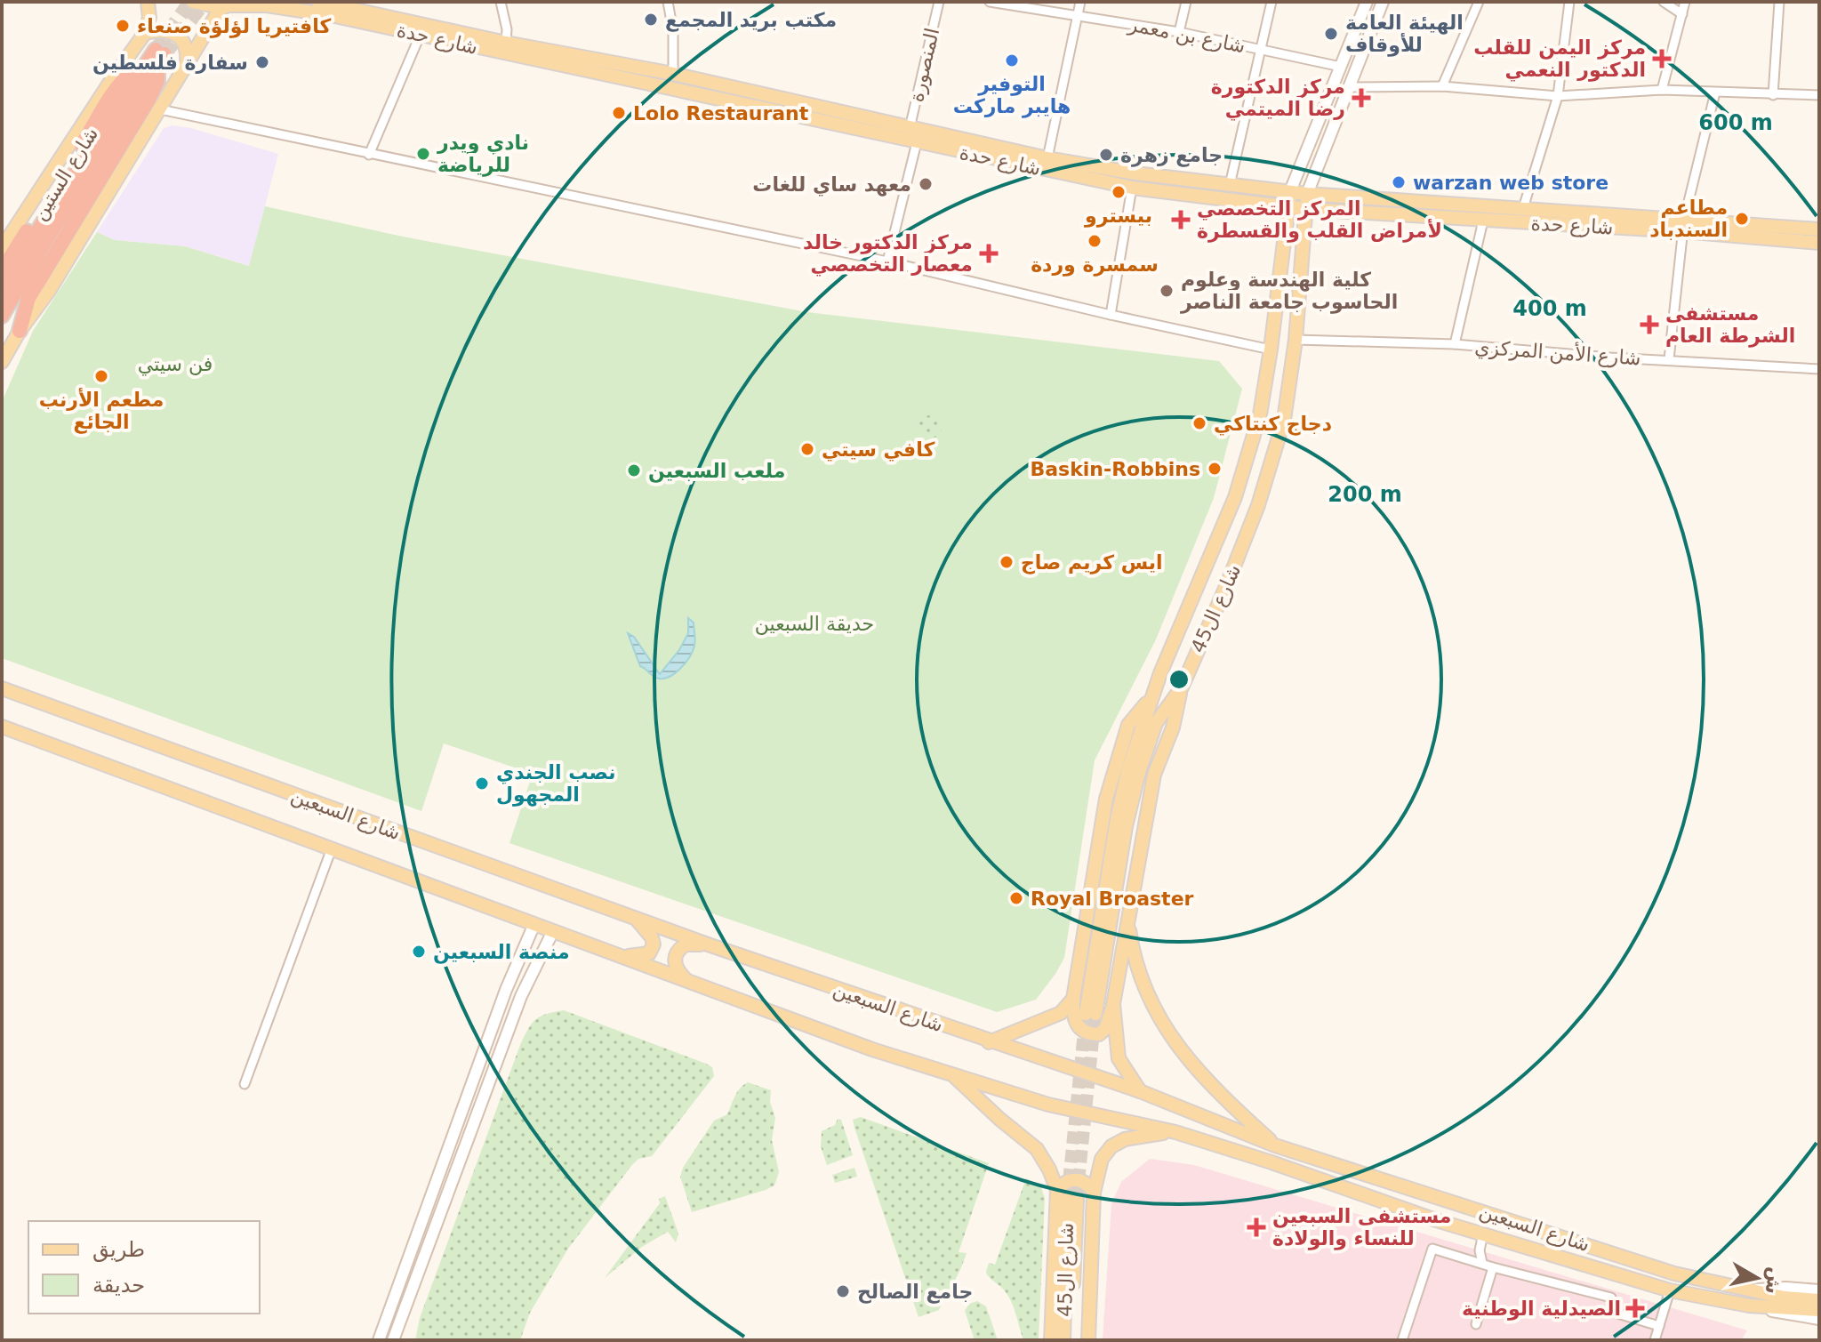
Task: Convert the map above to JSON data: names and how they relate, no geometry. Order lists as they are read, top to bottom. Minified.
{"streets":{"highway":["شارع الستين"],"main road":["شارع حدة","شارع ال45","شارع السبعين"],"street":["شارع بن معمر","المنصورة","شارع الأمن المركزي"]},"crossings":[["شارع حدة","المنصورة"],["شارع حدة","شارع ال45"],["شارع الأمن المركزي","شارع ال45"]],"parks":["فن سيتي","حديقة السبعين"],"places":{"other":["مكتب بريد المجمع","كافتيريا لؤلؤة صنعاء","الهيئة العامة للأوقاف","التوفير هايبر ماركت","سفارة فلسطين","Lolo Restaurant","نادي ويدر للرياضة","جامع زهرة","warzan web store","معهد ساي للغات","بيسترو","مطاعم السندباد","سمسرة وردة","كلية الهندسة وعلوم الحاسوب جامعة الناصر","مطعم الأرنب الجائع","دجاج كنتاكي","كافي سيتي","Baskin-Robbins","ملعب السبعين","ايس كريم صاج","نصب الجندي المجهول","Royal Broaster","منصة السبعين","جامع الصالح"],"health":["مركز اليمن للقلب الدكتور النعمي","مركز الدكتورة رضا الميتمي","المركز التخصصي لأمراض القلب والقسطرة","مركز الدكتور خالد معصار التخصصي","مستشفى الشرطة العام","مستشفى السبعين للنساء والولادة","الصيدلية الوطنية"]},"legend":["طريق","حديقة"],"north":"right","rings":["600 m","400 m","200 m"]}
